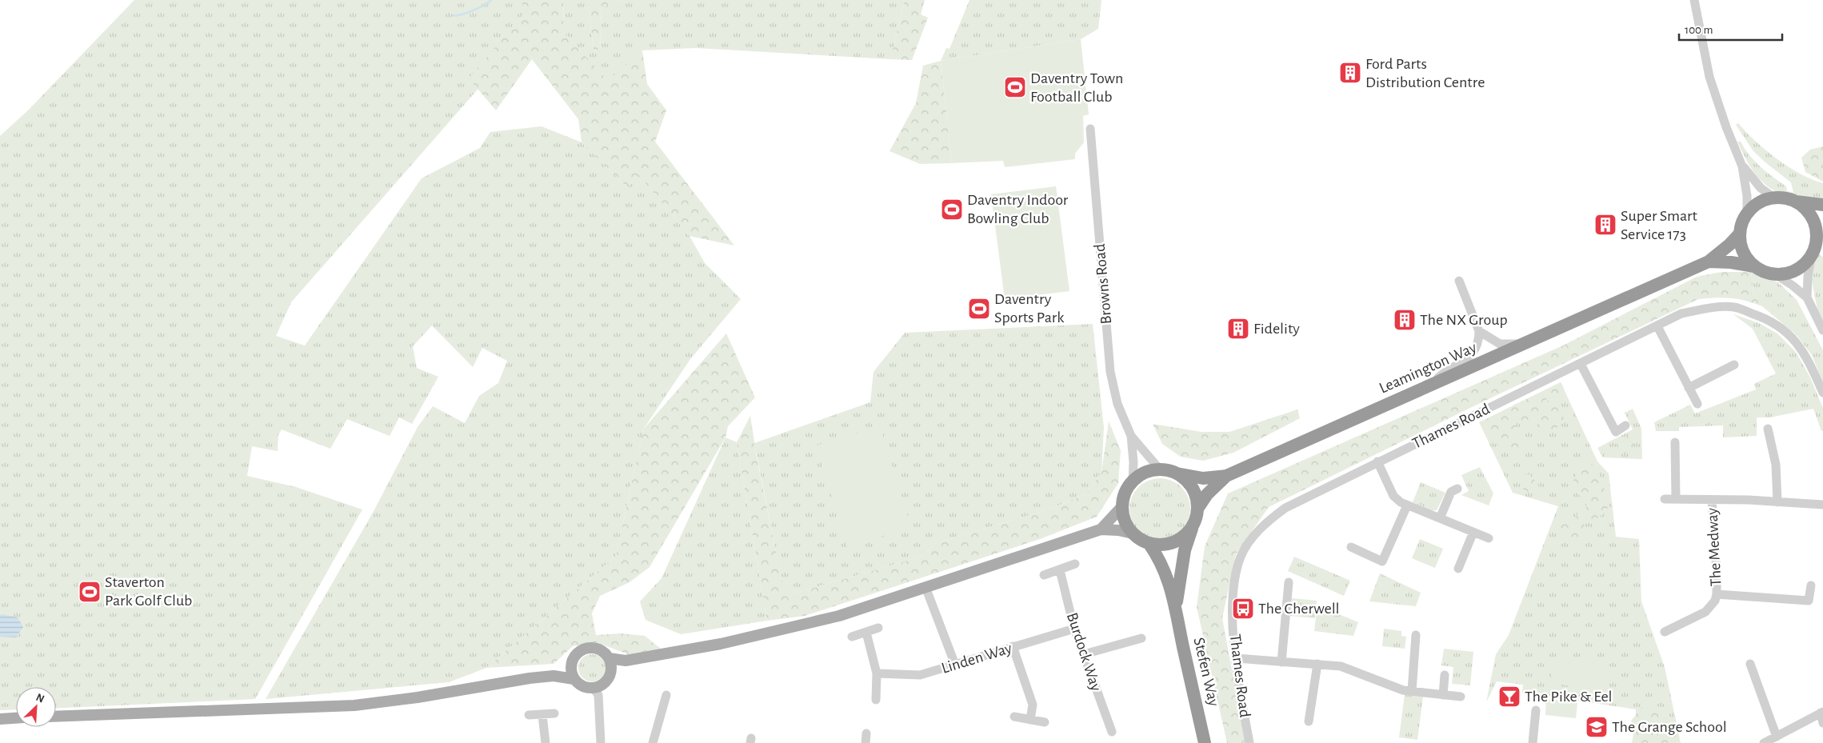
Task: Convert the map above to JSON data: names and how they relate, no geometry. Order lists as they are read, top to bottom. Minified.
{"streets":{"highway":["Leamington Way","Stefen Way"],"street":["Browns Road","Thames Road","The Medway","Burdock Way","Linden Way"]},"crossings":[["Browns Road","Leamington Way"],["Burdock Way","Linden Way"]],"places":{"building":["Ford Parts Distribution Centre","Super Smart Service 173","The NX Group","Fidelity"],"sports":["Daventry Town Football Club","Daventry Indoor Bowling Club","Daventry Sports Park","Staverton Park Golf Club"],"bus stop":["The Cherwell"],"bar":["The Pike & Eel"],"school or university":["The Grange School"]},"scale_bar":"100 m","north":"top right"}
